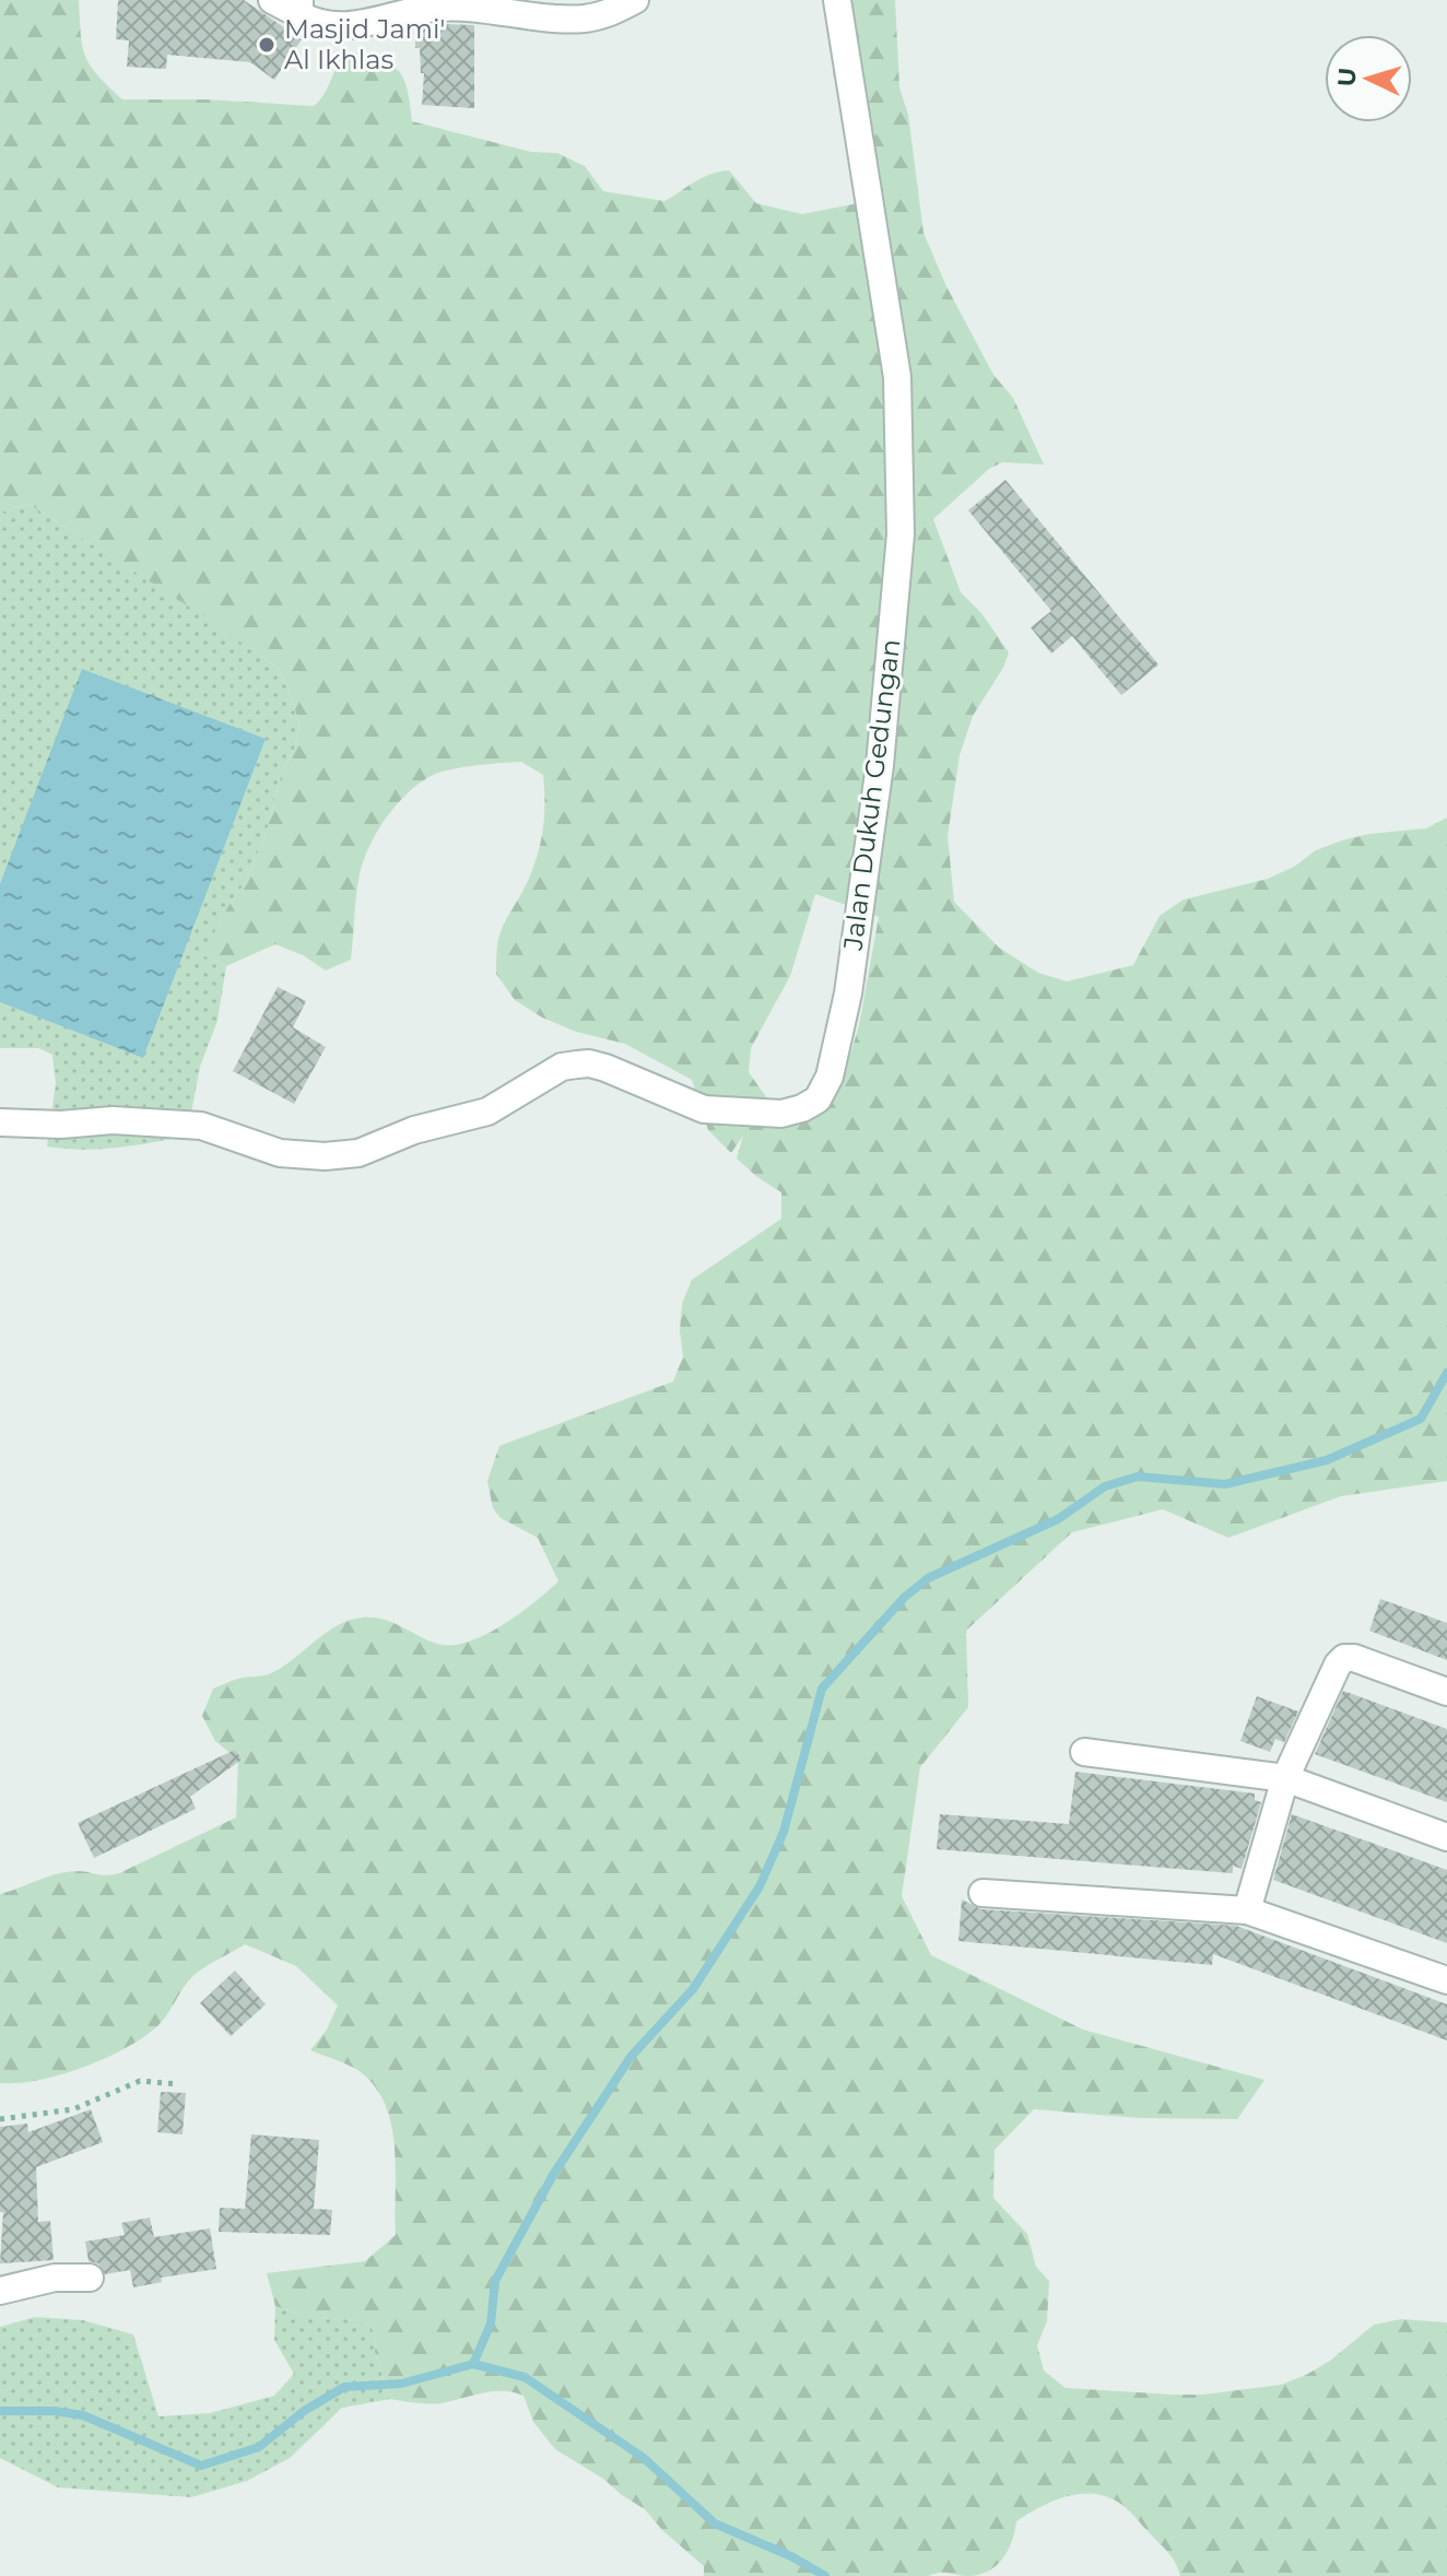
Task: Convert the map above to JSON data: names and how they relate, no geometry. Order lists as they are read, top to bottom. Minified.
{"streets":{"street":["Jalan Dukuh Gedungan"]},"places":["Masjid Jami' Al Ikhlas"],"north":"left"}
